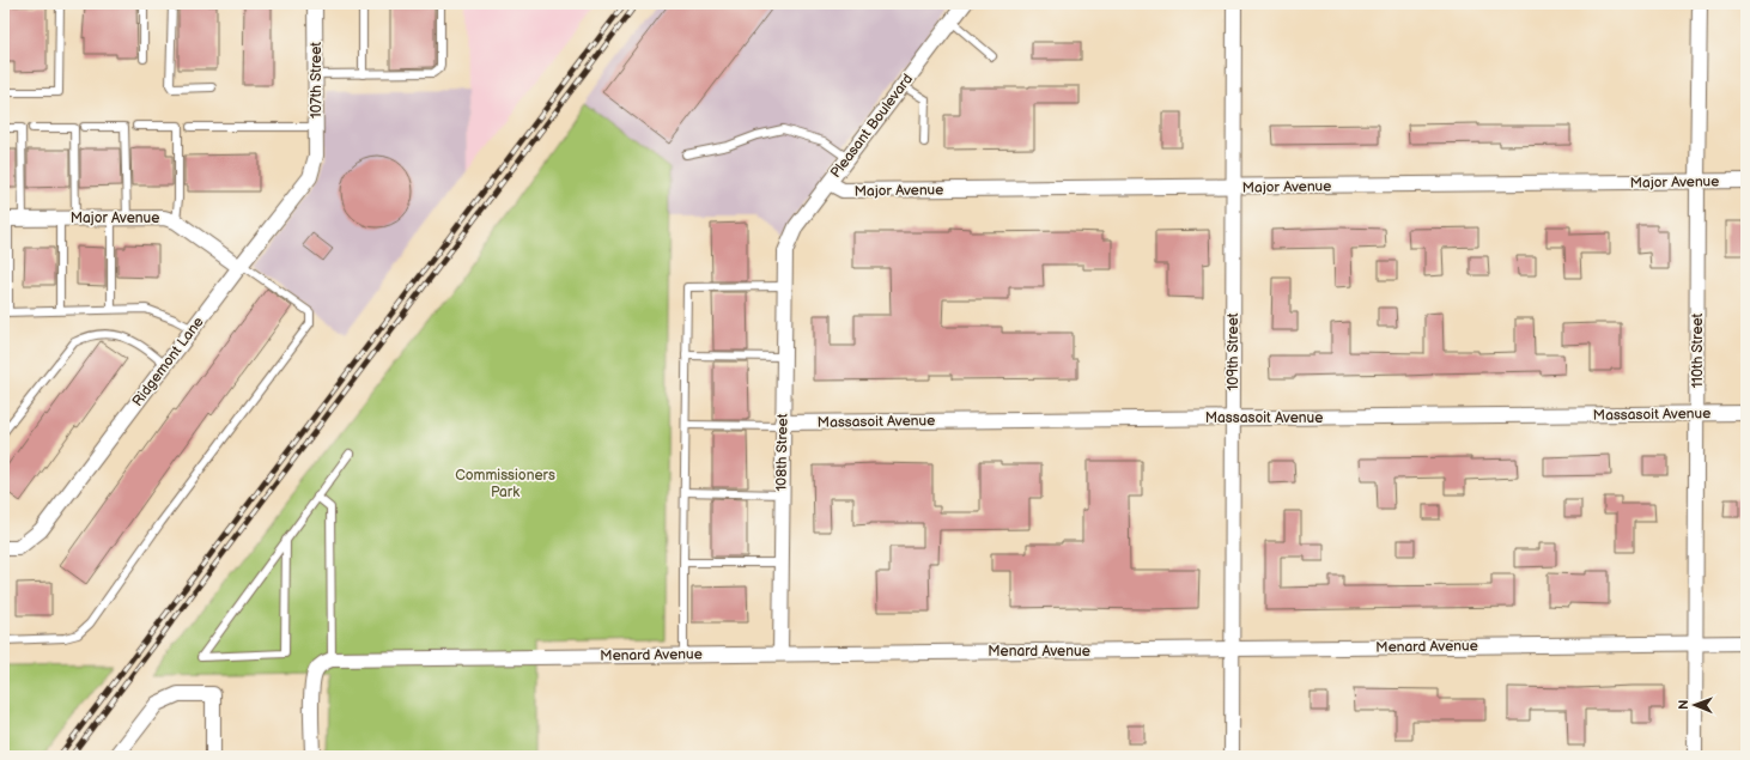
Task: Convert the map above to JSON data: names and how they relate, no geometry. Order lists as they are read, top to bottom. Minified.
{"streets":{"street":["107th Street","Pleasant Boulevard","Major Avenue","110th Street","109th Street","Ridgemont Lane","Massasoit Avenue","108th Street","Menard Avenue"]},"crossings":[["107th Street","Ridgemont Lane"],["Pleasant Boulevard","Major Avenue"],["Pleasant Boulevard","108th Street"],["Major Avenue","110th Street"],["Major Avenue","109th Street"],["Major Avenue","Ridgemont Lane"],["110th Street","Massasoit Avenue"],["110th Street","Menard Avenue"],["109th Street","Massasoit Avenue"],["109th Street","Menard Avenue"],["Massasoit Avenue","108th Street"],["108th Street","Menard Avenue"]],"parks":["Commissioners Park"],"north":"left"}
